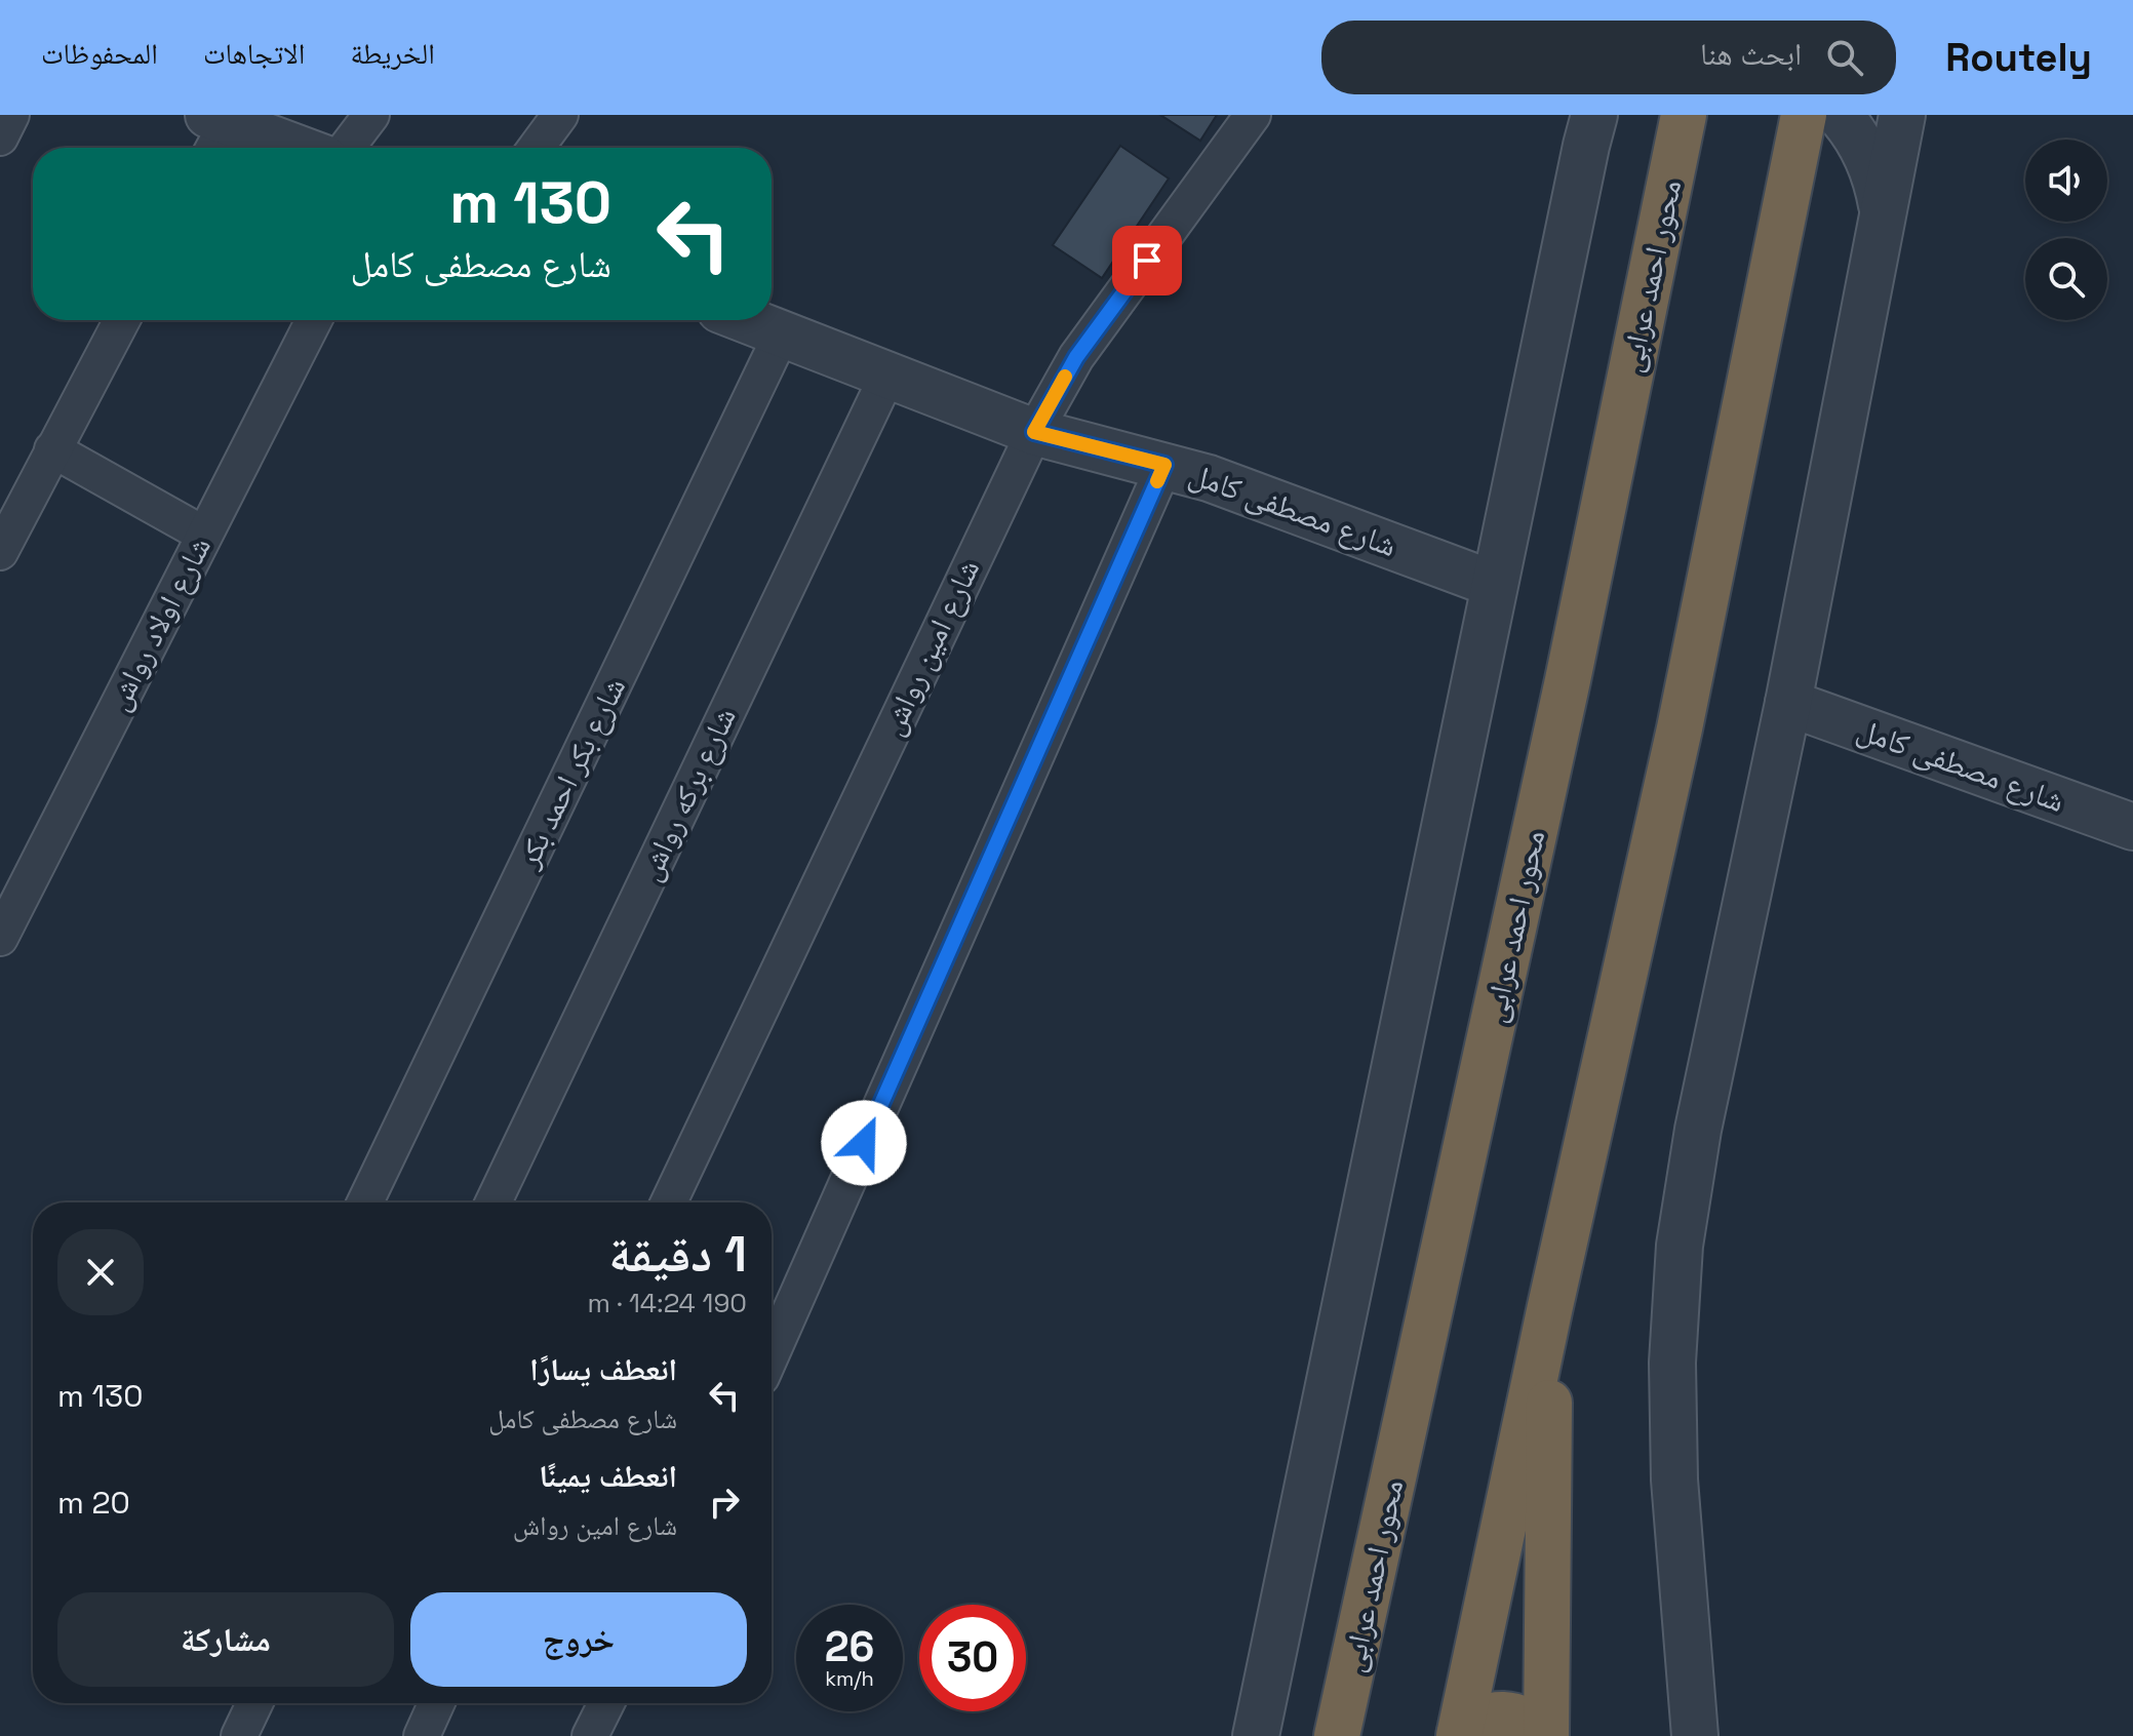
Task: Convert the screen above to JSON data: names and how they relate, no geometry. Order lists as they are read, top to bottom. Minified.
{"streets":{"highway":["محور احمد عرابى"],"street":["شارع مصطفى كامل","شارع اولاد رواش","شارع امين رواش","شارع بكر احمد بكر","شارع بركه رواش"]},"crossings":[["شارع مصطفى كامل","شارع امين رواش"],["شارع مصطفى كامل","شارع بكر احمد بكر"],["شارع مصطفى كامل","شارع بركه رواش"]],"page":{"header":"Routely","search":"ابحث هنا","nav":["الخريطة","الاتجاهات","المحفوظات"],"turn":["130 m","شارع مصطفى كامل"],"heading":["1 دقيقة","190 m · 14:24"],"list":[{"name":"انعطف يسارًا","note":"شارع مصطفى كامل","value":"130 m"},{"name":"انعطف يمينًا","note":"شارع امين رواش","value":"20 m"}],"buttons":["خروج","مشاركة"],"speed":"26 km/h","limit":"30"}}
